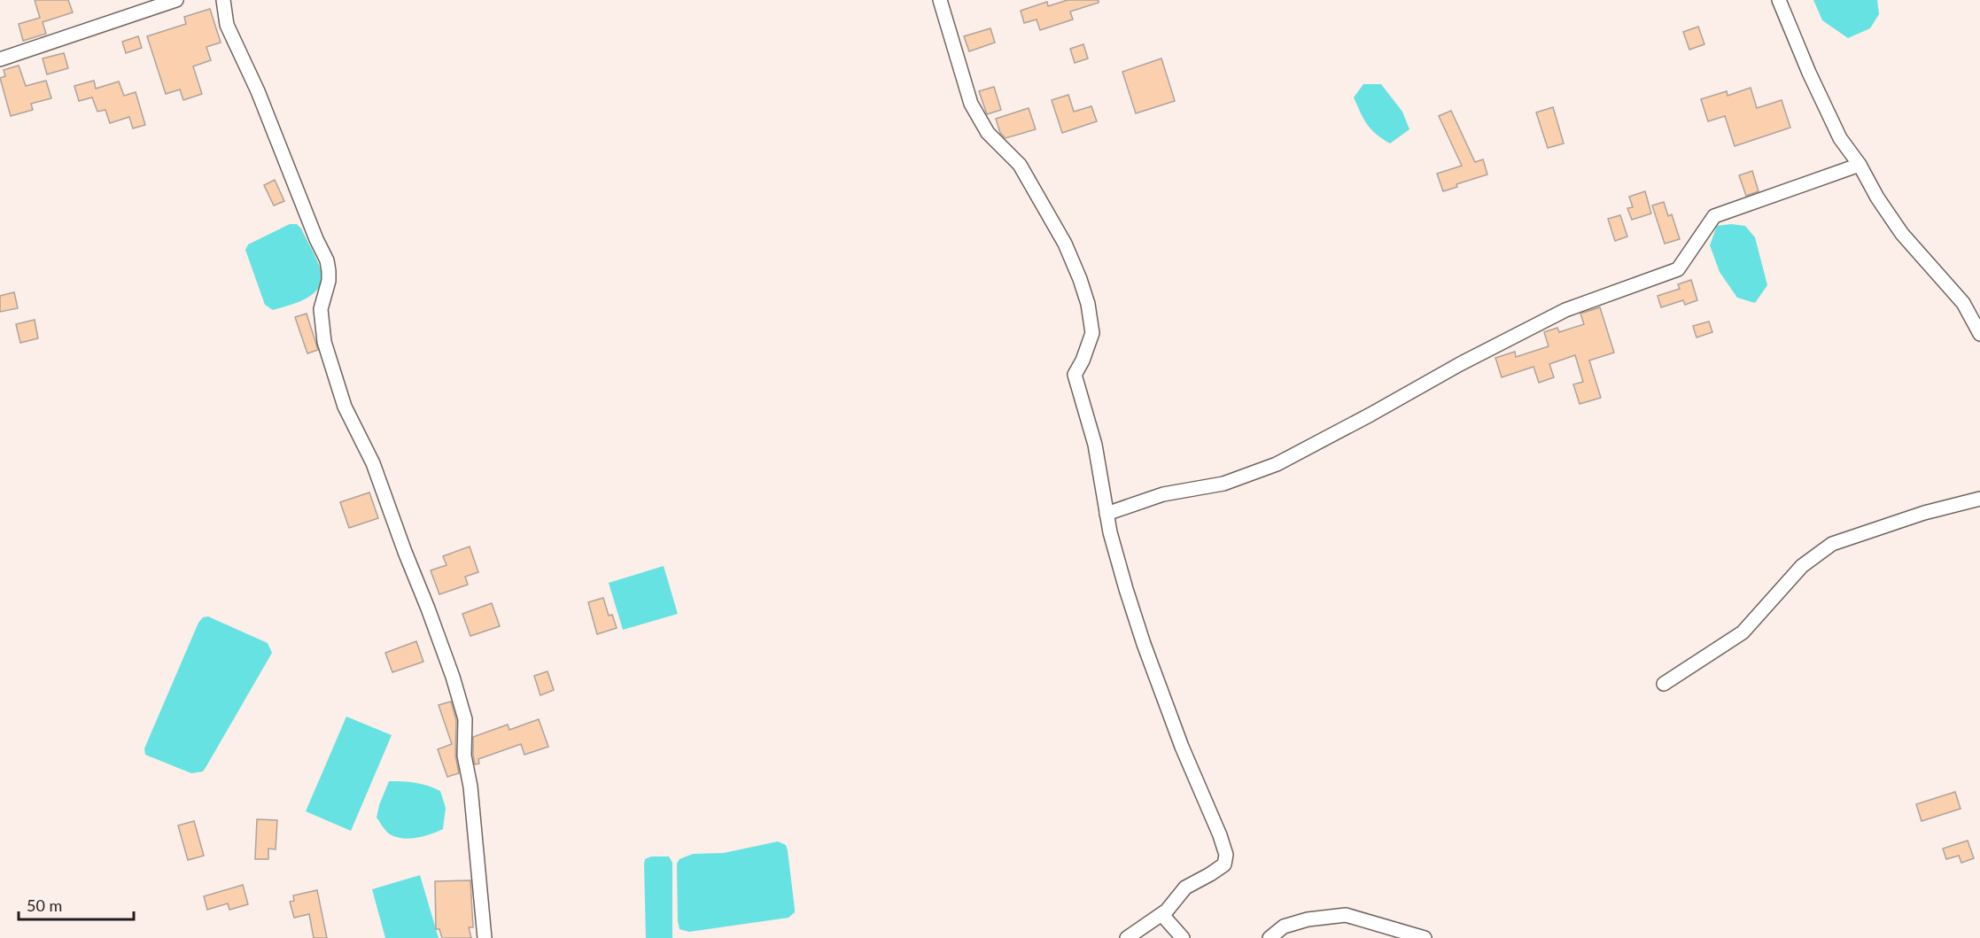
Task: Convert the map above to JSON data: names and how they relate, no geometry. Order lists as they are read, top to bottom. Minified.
{"scale_bar":"50 m"}
